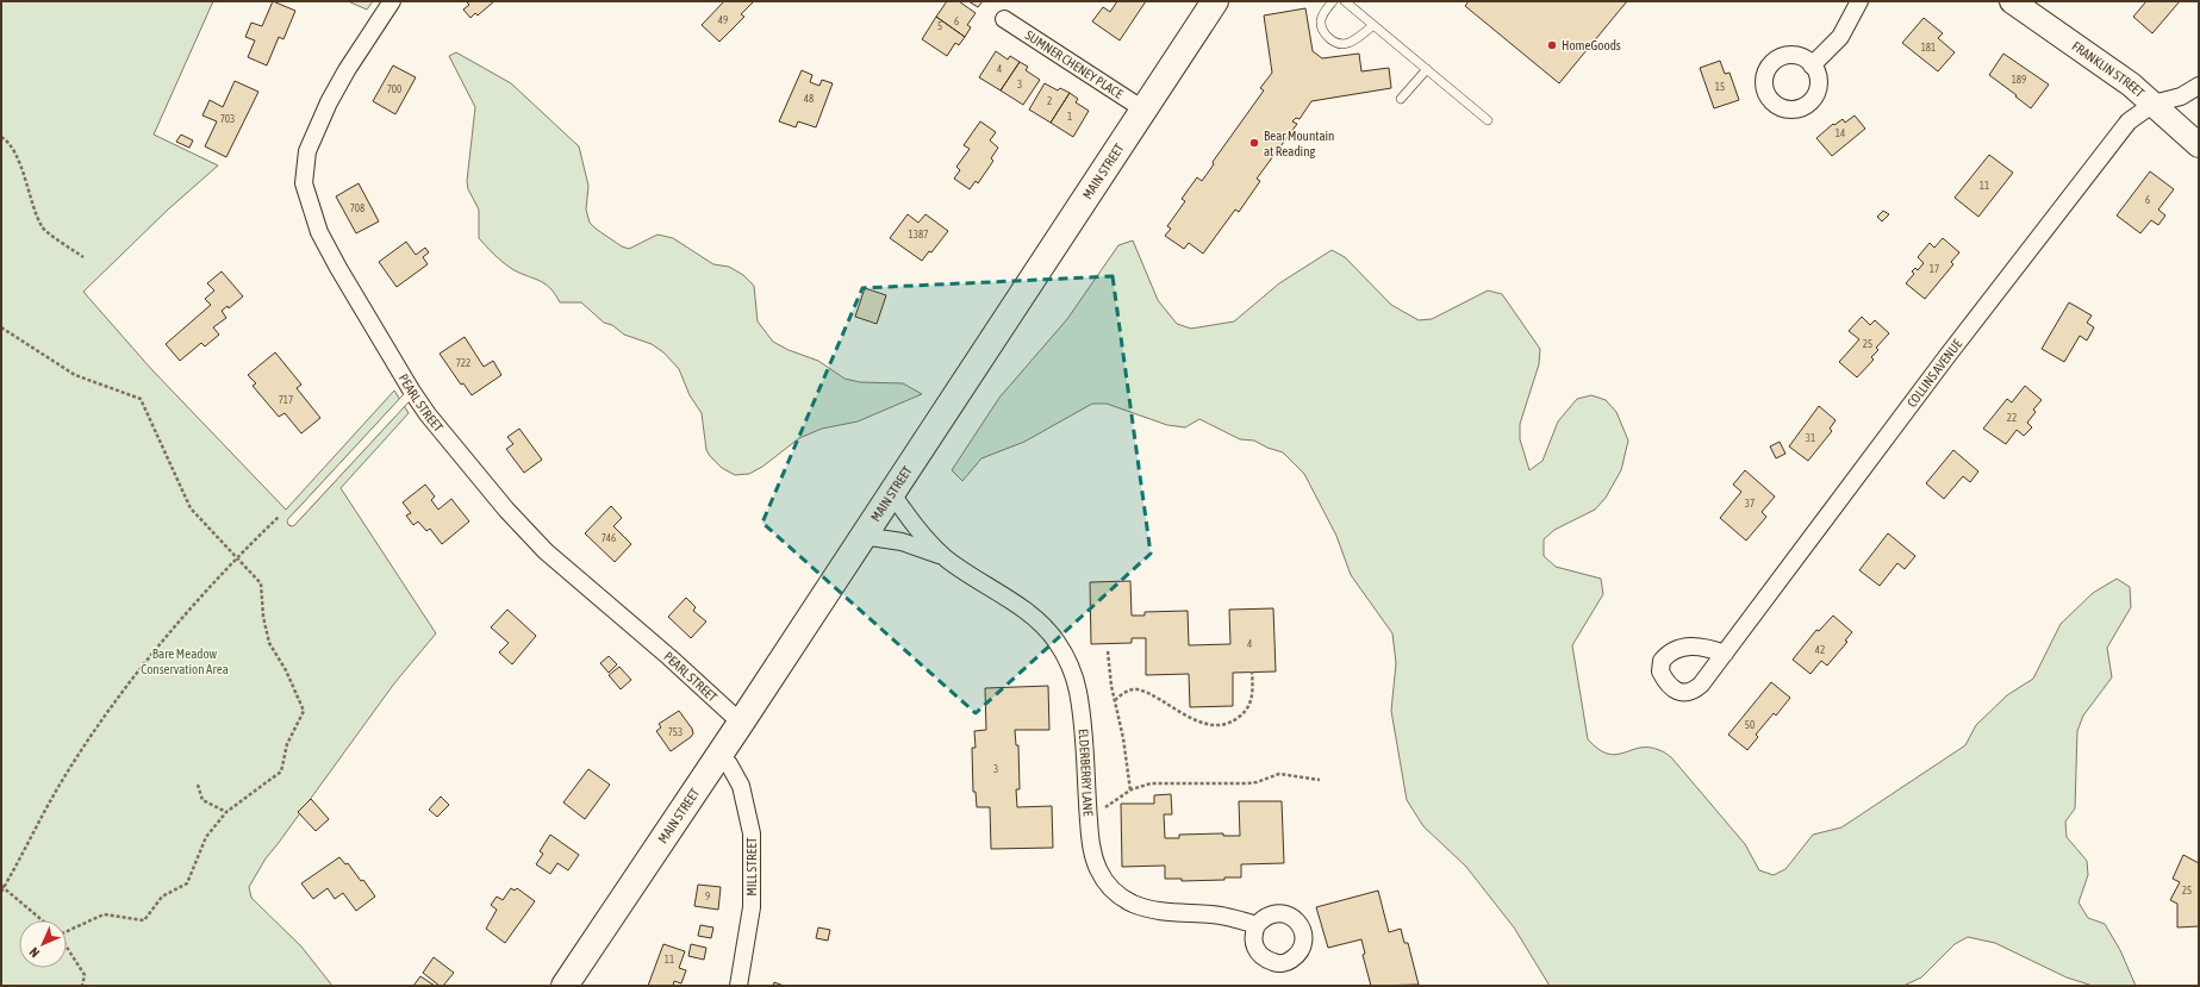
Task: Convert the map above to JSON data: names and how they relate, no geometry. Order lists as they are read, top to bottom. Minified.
{"streets":{"main road":["FRANKLIN STREET","MAIN STREET"],"street":["SUMNER CHENEY PLACE","COLLINS AVENUE","PEARL STREET","ELDERBERRY LANE","MILL STREET"]},"crossings":[["SUMNER CHENEY PLACE","MAIN STREET"],["FRANKLIN STREET","COLLINS AVENUE"],["MAIN STREET","PEARL STREET"],["MAIN STREET","ELDERBERRY LANE"],["MAIN STREET","MILL STREET"]],"parks":["Bare Meadow Conservation Area"],"places":["HomeGoods","Bear Mountain at Reading"],"house_numbers":["49","6","5","181","4","189","3","15","700","48","2","1","703","14","11","6","708","1387","17","25","722","717","22","31","37","746","4","42","50","753","3","25","9","11"],"north":"bottom left"}
